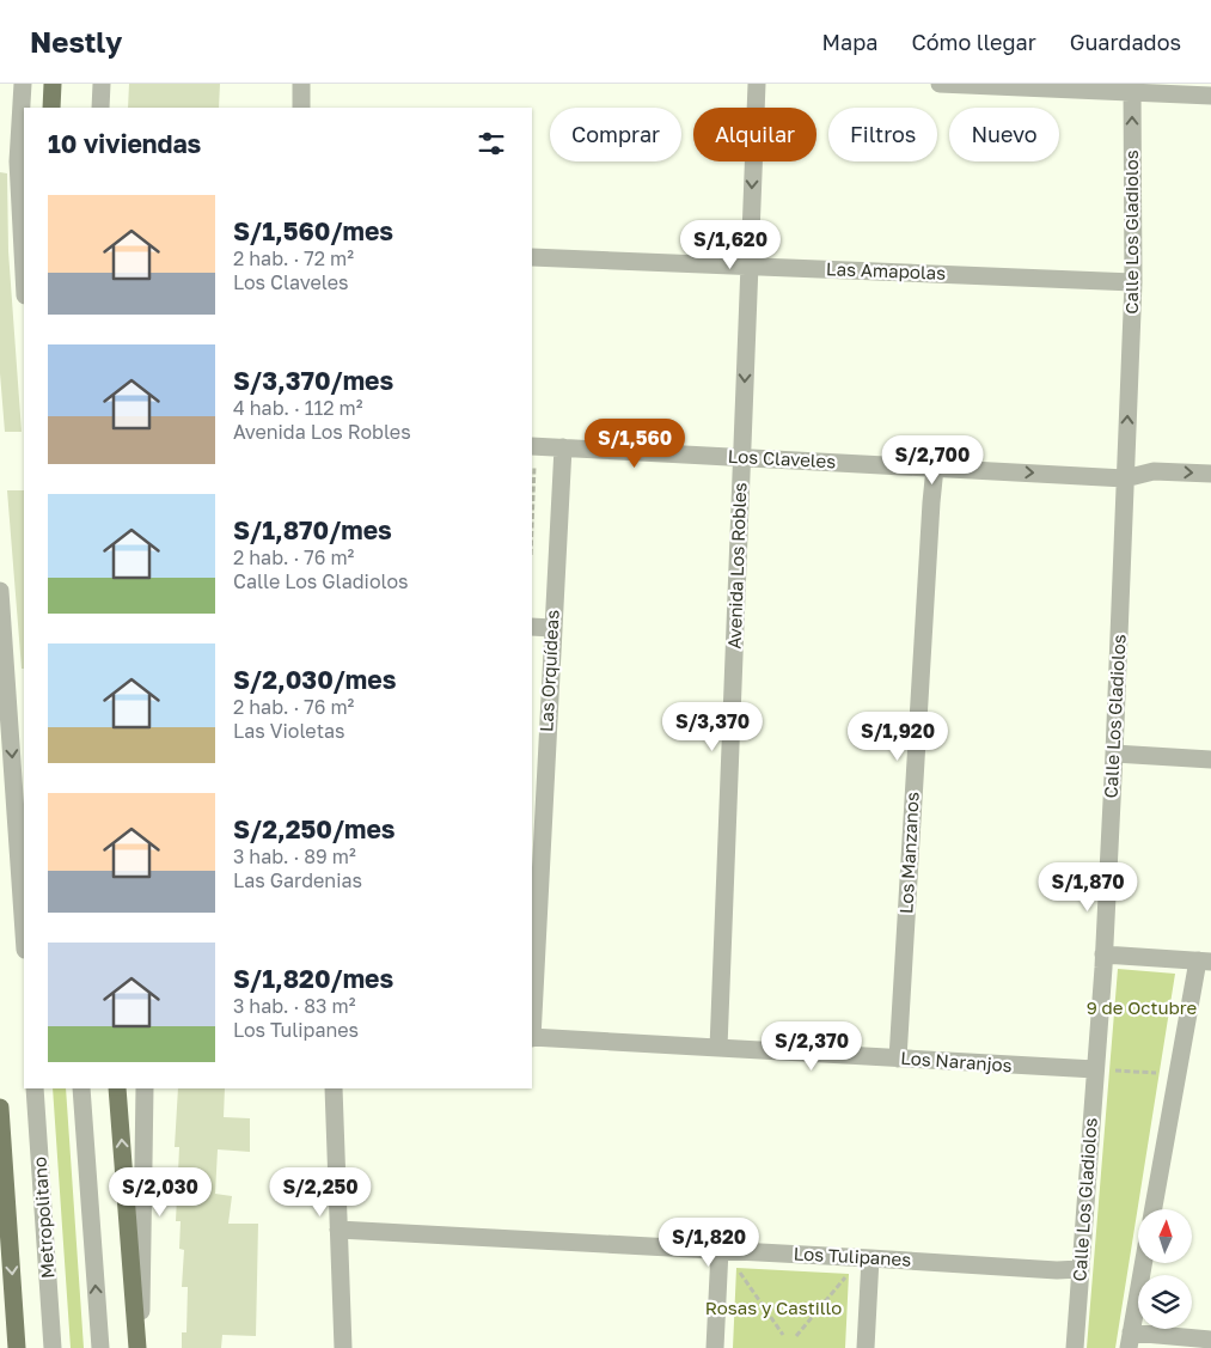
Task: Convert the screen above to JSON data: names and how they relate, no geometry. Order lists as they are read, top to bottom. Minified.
{"streets":{"street":["Calle Los Gladiolos","Las Amapolas","Los Claveles","Avenida Los Robles","Las Orquídeas","Los Manzanos","Los Naranjos","Metropolitano","Los Tulipanes"]},"crossings":[["Calle Los Gladiolos","Las Amapolas"],["Calle Los Gladiolos","Los Claveles"],["Calle Los Gladiolos","Los Naranjos"],["Calle Los Gladiolos","Los Tulipanes"],["Las Amapolas","Avenida Los Robles"],["Los Claveles","Avenida Los Robles"],["Los Claveles","Las Orquídeas"],["Los Claveles","Los Manzanos"],["Avenida Los Robles","Los Naranjos"],["Los Manzanos","Los Naranjos"]],"one_way":["Los Claveles","Avenida Los Robles"],"parks":["9 de Octubre","Rosas y Castillo"],"north":"top","page":{"header":"Nestly","nav":["Mapa","Cómo llegar","Guardados"],"chip":["Comprar","Alquilar","Filtros","Nuevo"],"heading":"10 viviendas","list":[{"name":"S/1,560/mes","note":"2 hab. · 72 m² · Los Claveles"},{"name":"S/3,370/mes","note":"4 hab. · 112 m² · Avenida Los Robles"},{"name":"S/1,870/mes","note":"2 hab. · 76 m² · Calle Los Gladiolos"},{"name":"S/2,030/mes","note":"2 hab. · 76 m² · Las Violetas"},{"name":"S/2,250/mes","note":"3 hab. · 89 m² · Las Gardenias"},{"name":"S/1,820/mes","note":"3 hab. · 83 m² · Los Tulipanes"}],"price":["S/1,620","S/1,560","S/2,700","S/3,370","S/1,920","S/1,870","S/2,370","S/2,030","S/2,250","S/1,820"]}}
